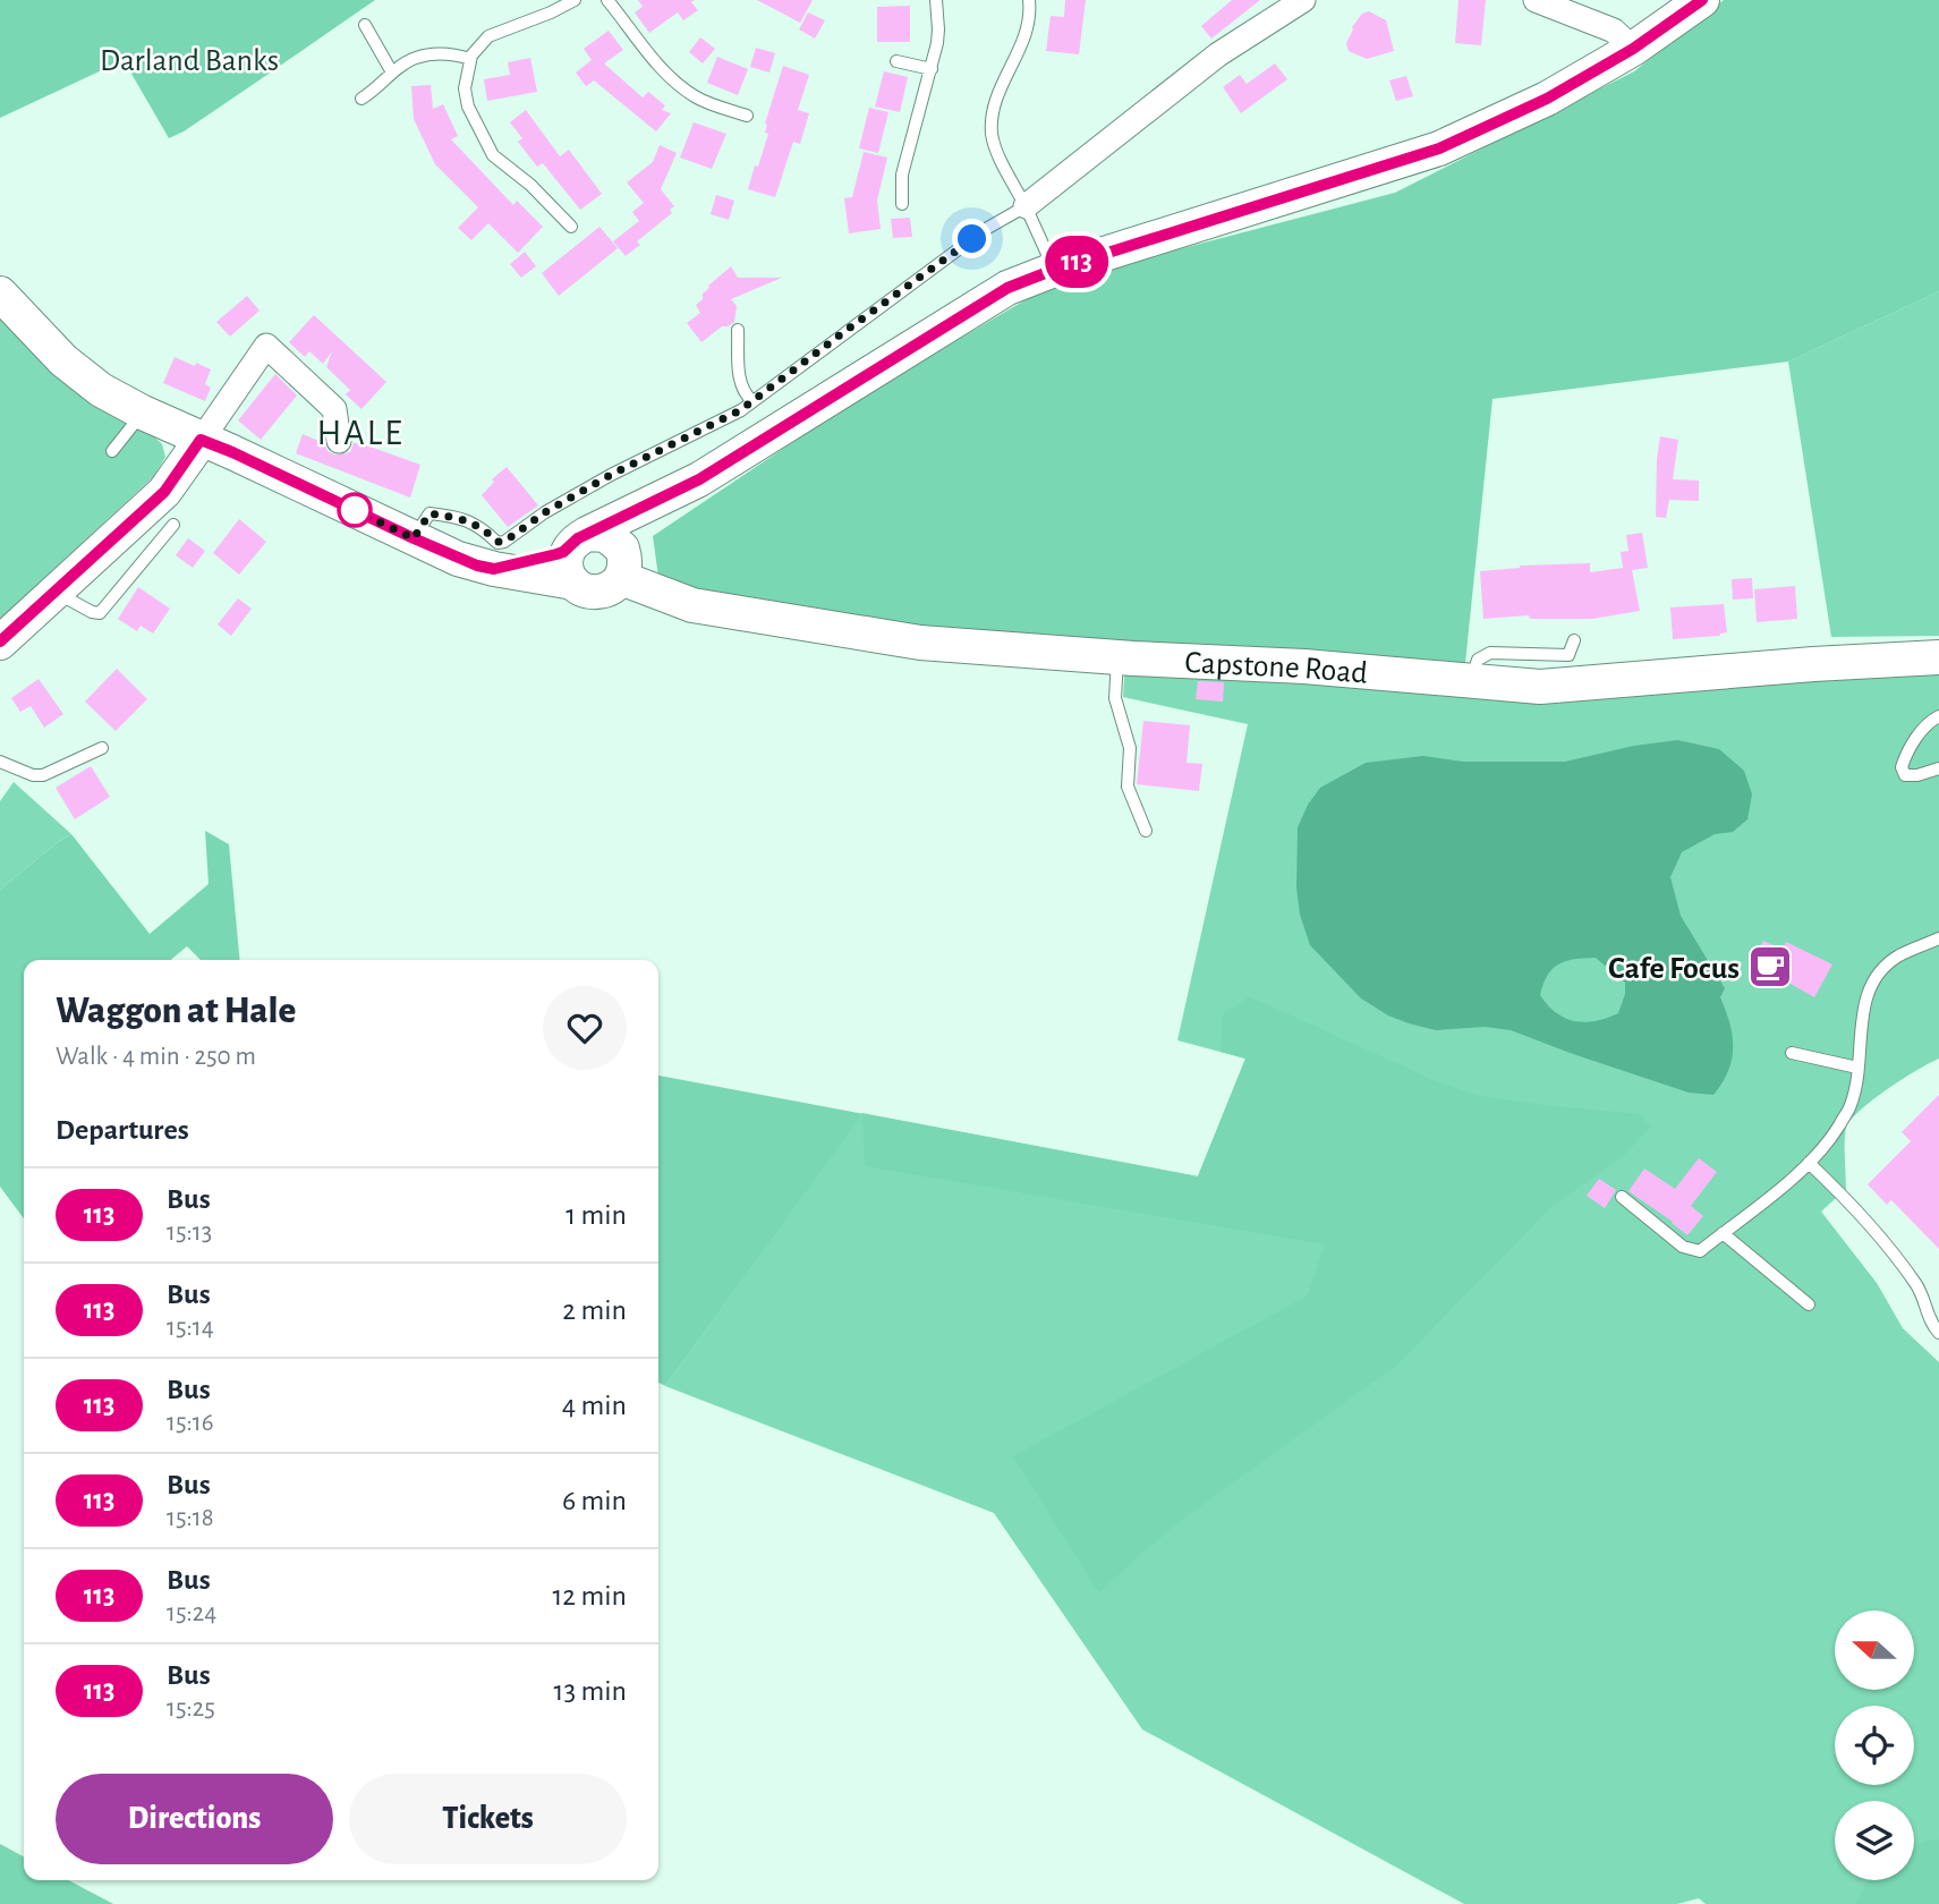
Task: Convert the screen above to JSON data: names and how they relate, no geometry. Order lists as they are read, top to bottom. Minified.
{"streets":{"street":["Capstone Road"]},"districts":["HALE"],"parks":["Darland Banks"],"places":{"cafe":["Cafe Focus"]},"lines":["bus line 113"],"north":"left","page":{"on_map":"113","heading":[["Waggon at Hale","Walk · 4 min · 250 m"],"Departures"],"list":[{"mark":"113","name":"Bus","note":"15:13","value":"1 min"},{"mark":"113","name":"Bus","note":"15:14","value":"2 min"},{"mark":"113","name":"Bus","note":"15:16","value":"4 min"},{"mark":"113","name":"Bus","note":"15:18","value":"6 min"},{"mark":"113","name":"Bus","note":"15:24","value":"12 min"},{"mark":"113","name":"Bus","note":"15:25","value":"13 min"}],"buttons":["Directions","Tickets"]}}
